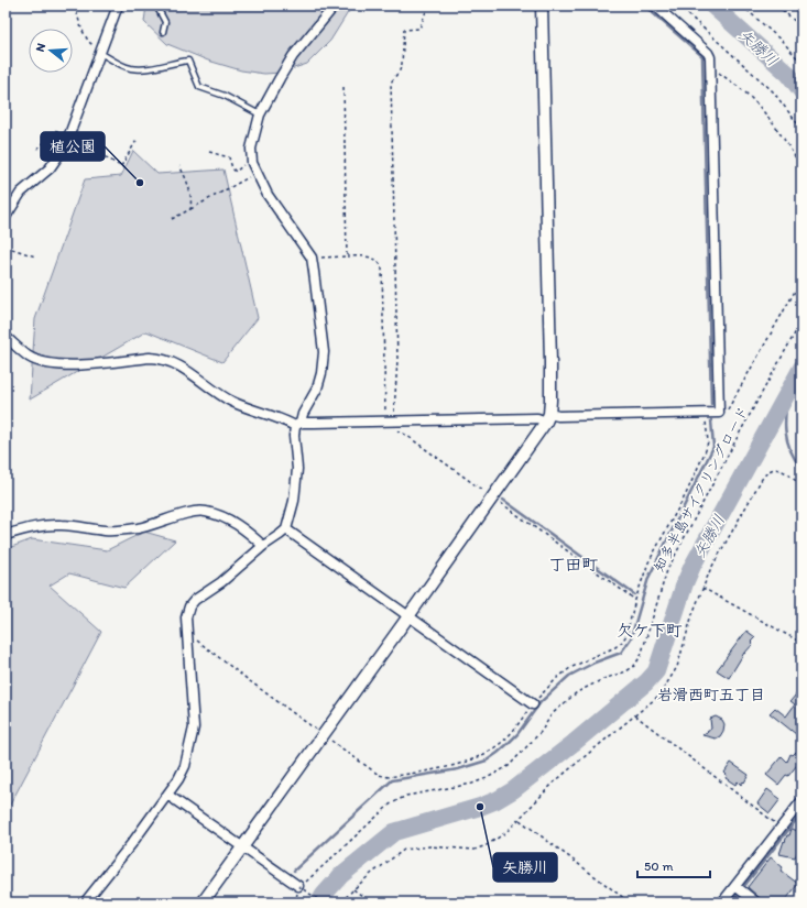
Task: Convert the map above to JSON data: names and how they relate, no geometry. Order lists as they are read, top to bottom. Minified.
{"streets":{"path":["知多半島サイクリングロード"]},"districts":["丁田町","欠ケ下町","岩滑西町五丁目"],"water":["矢勝川"],"places":["植公園","矢勝川"],"scale_bar":"50 m","north":"left"}
